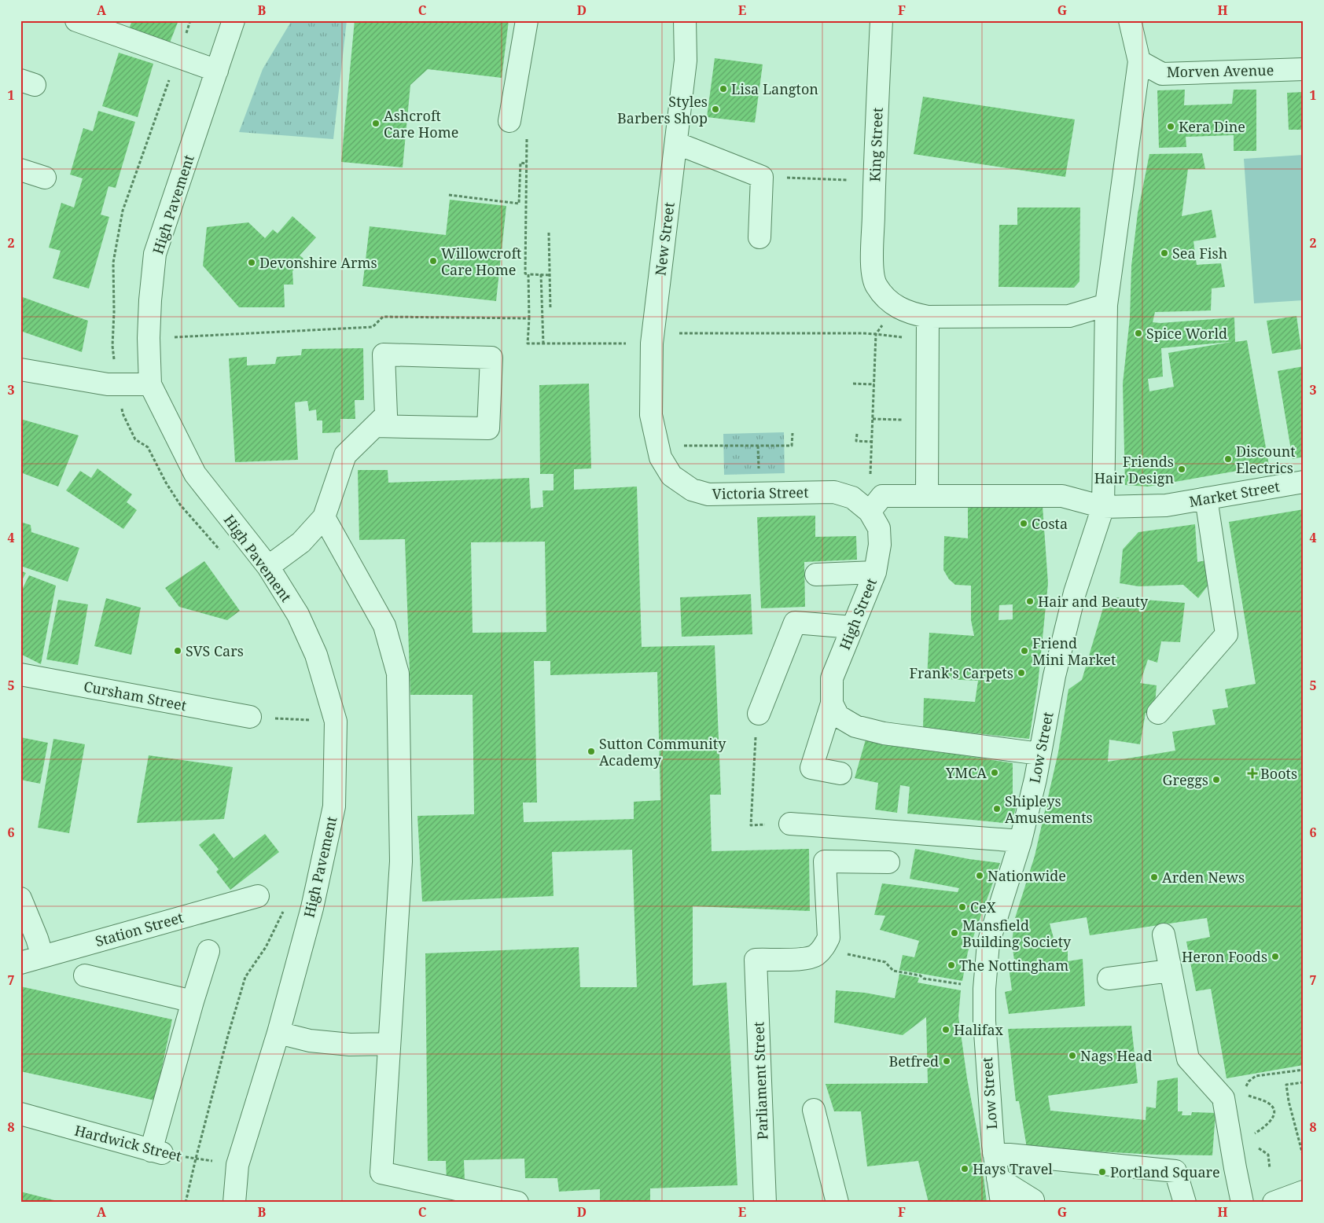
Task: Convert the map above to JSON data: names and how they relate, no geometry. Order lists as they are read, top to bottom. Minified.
{"streets":{"street":["Morven Avenue","King Street","High Pavement","New Street","Victoria Street","Market Street","High Street","Cursham Street","Low Street","Station Street","Parliament Street","Hardwick Street"]},"crossings":[["Morven Avenue","Low Street"],["King Street","Low Street"],["High Pavement","Hardwick Street"],["New Street","Victoria Street"],["Victoria Street","Market Street"],["Victoria Street","High Street"],["Market Street","High Street"],["Market Street","Low Street"]],"places":{"other":["Lisa Langton","Styles Barbers Shop","Ashcroft Care Home","Kera Dine","Sea Fish","Willowcroft Care Home","Devonshire Arms","Spice World","Discount Electrics","Friends Hair Design","Costa","Hair and Beauty","SVS Cars","Friend Mini Market","Frank's Carpets","Sutton Community Academy","YMCA","Greggs","Shipleys Amusements","Nationwide","Arden News","CeX","Mansfield Building Society","Heron Foods","The Nottingham","Halifax","Nags Head","Betfred","Hays Travel","Portland Square"],"health":["Boots"]},"grid":{"columns":["A","B","C","D","E","F","G","H"],"rows":["1","2","3","4","5","6","7","8"]}}
